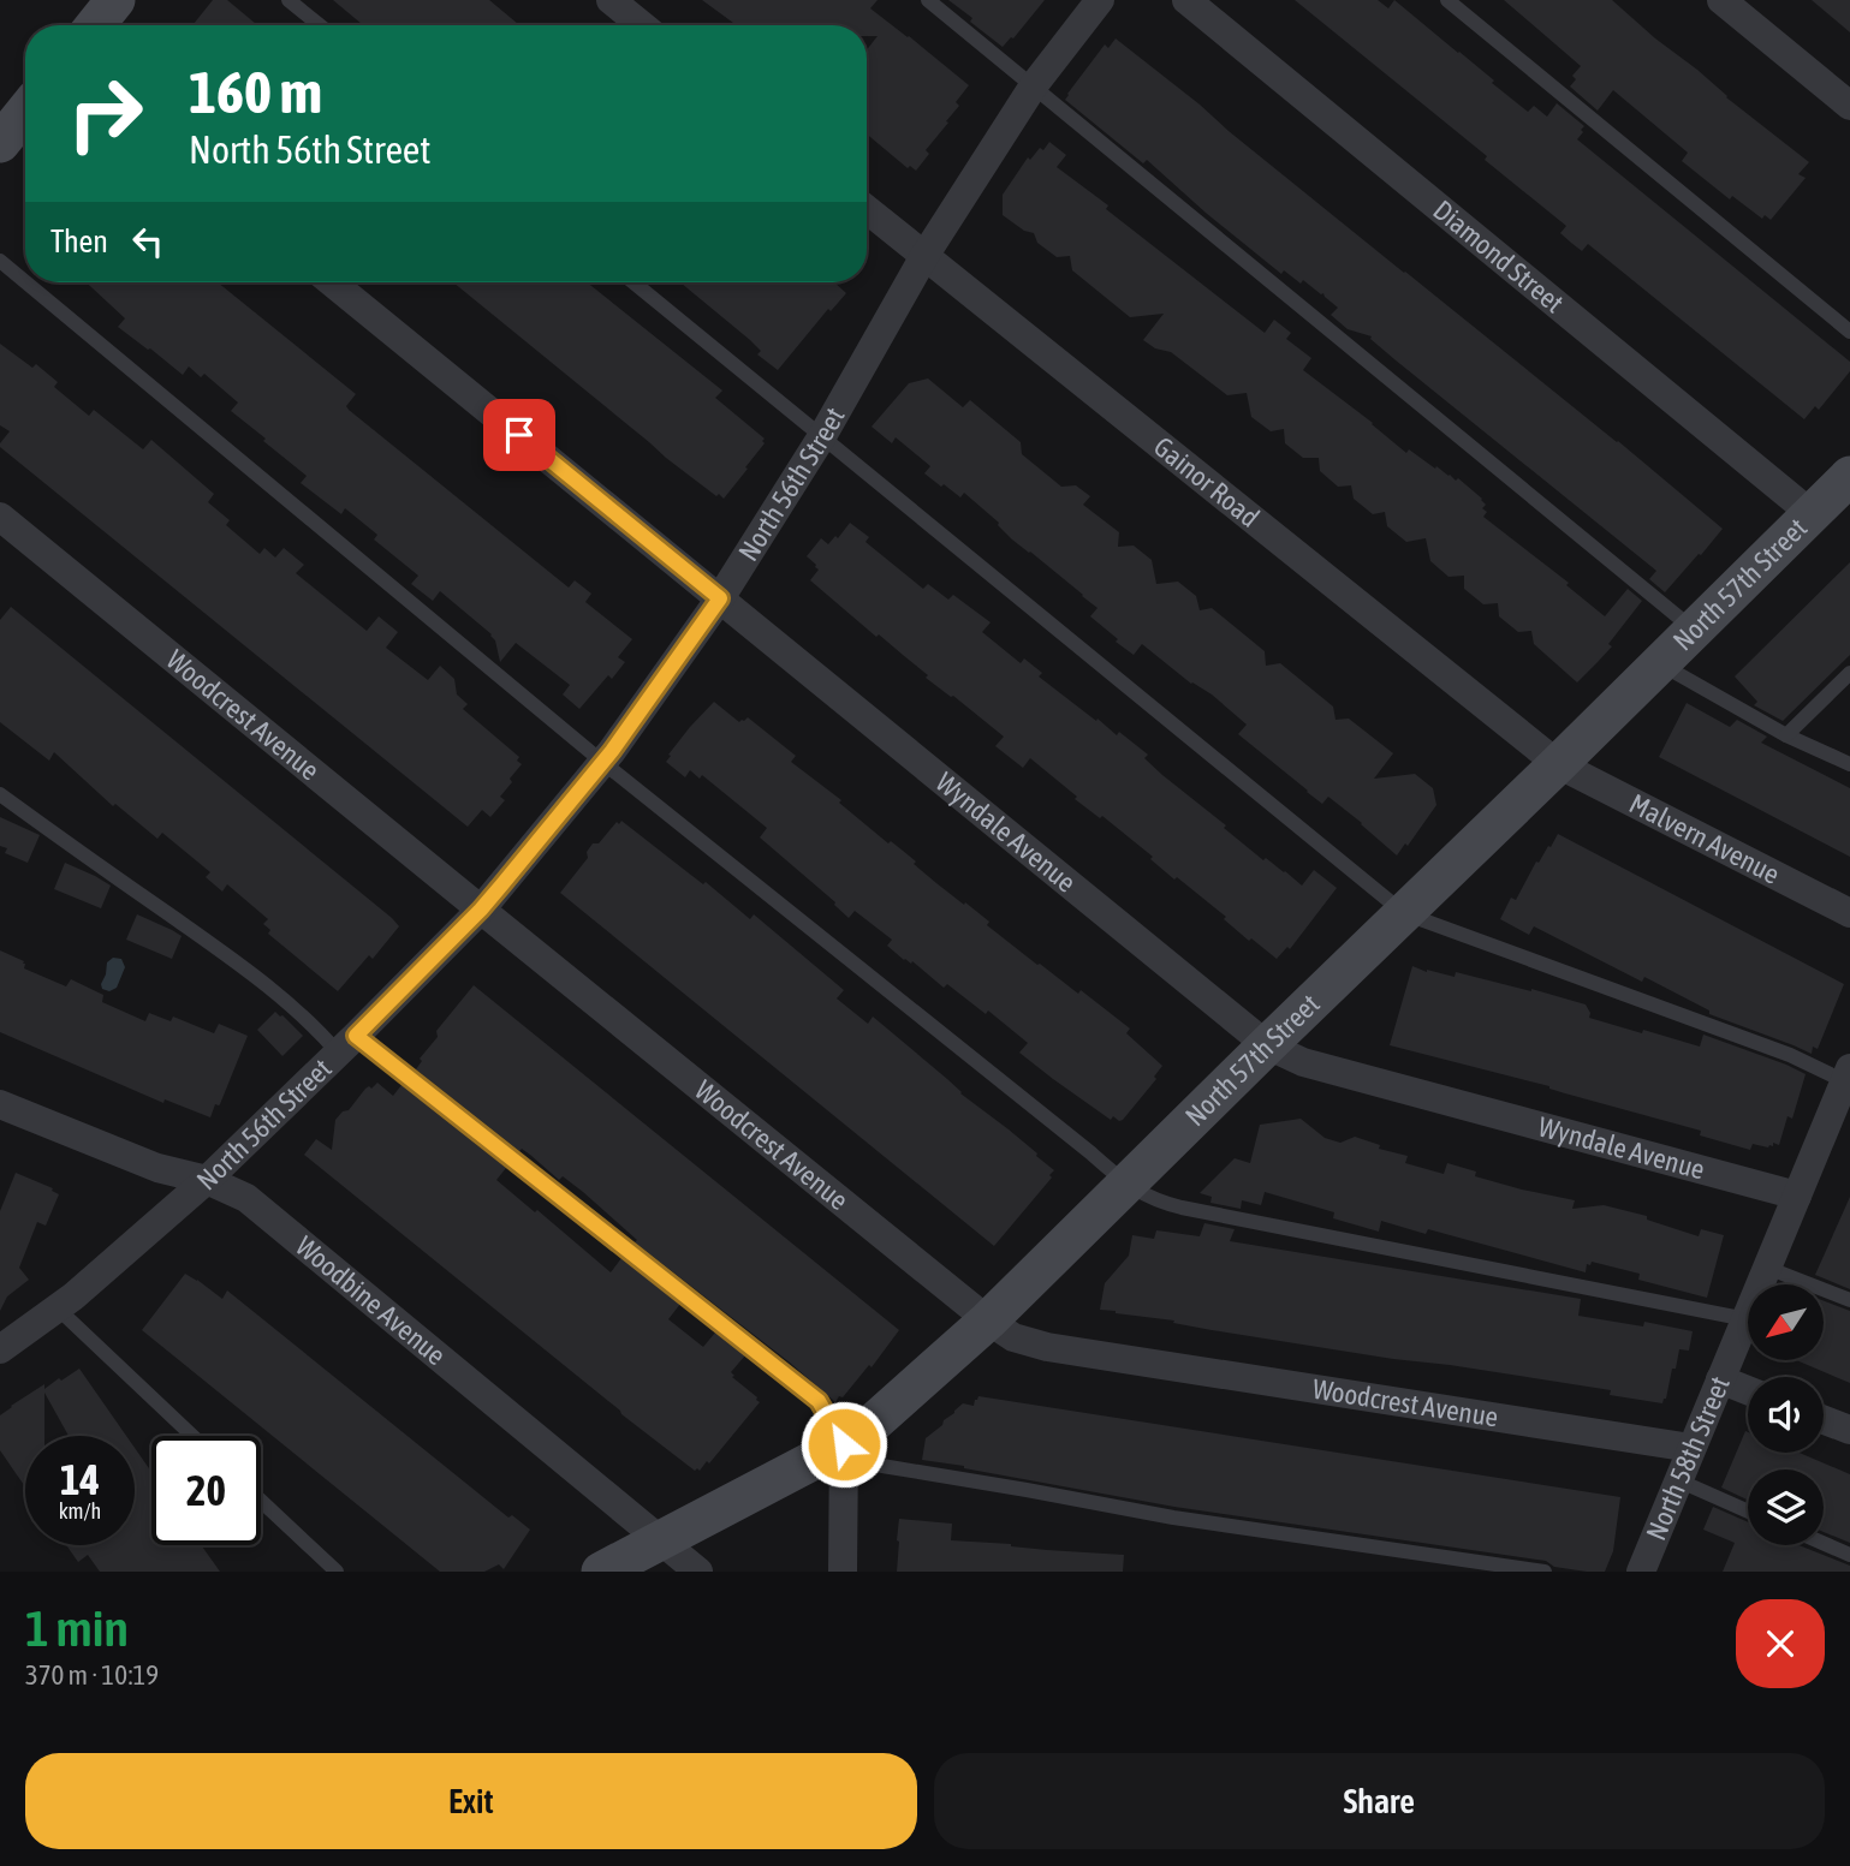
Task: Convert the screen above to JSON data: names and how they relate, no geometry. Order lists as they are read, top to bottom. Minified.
{"streets":{"street":["Diamond Street","Gainor Road","North 56th Street","North 57th Street","Woodcrest Avenue","Wyndale Avenue","Malvern Avenue","Woodbine Avenue","North 58th Street"]},"crossings":[["Diamond Street","North 57th Street"],["Gainor Road","North 56th Street"],["Gainor Road","North 57th Street"],["Gainor Road","Malvern Avenue"],["North 56th Street","Woodcrest Avenue"],["North 56th Street","Wyndale Avenue"],["North 56th Street","Woodbine Avenue"],["North 57th Street","Woodcrest Avenue"],["North 57th Street","Wyndale Avenue"],["North 57th Street","Malvern Avenue"],["North 57th Street","Woodbine Avenue"],["Woodcrest Avenue","North 58th Street"],["Wyndale Avenue","North 58th Street"]],"north":"bottom left","page":{"turn":["160 m","North 56th Street"],"then":"Then","speed":"14 km/h","limit":"20","heading":["1 min","370 m · 10:19"],"buttons":["Exit","Share"]}}
